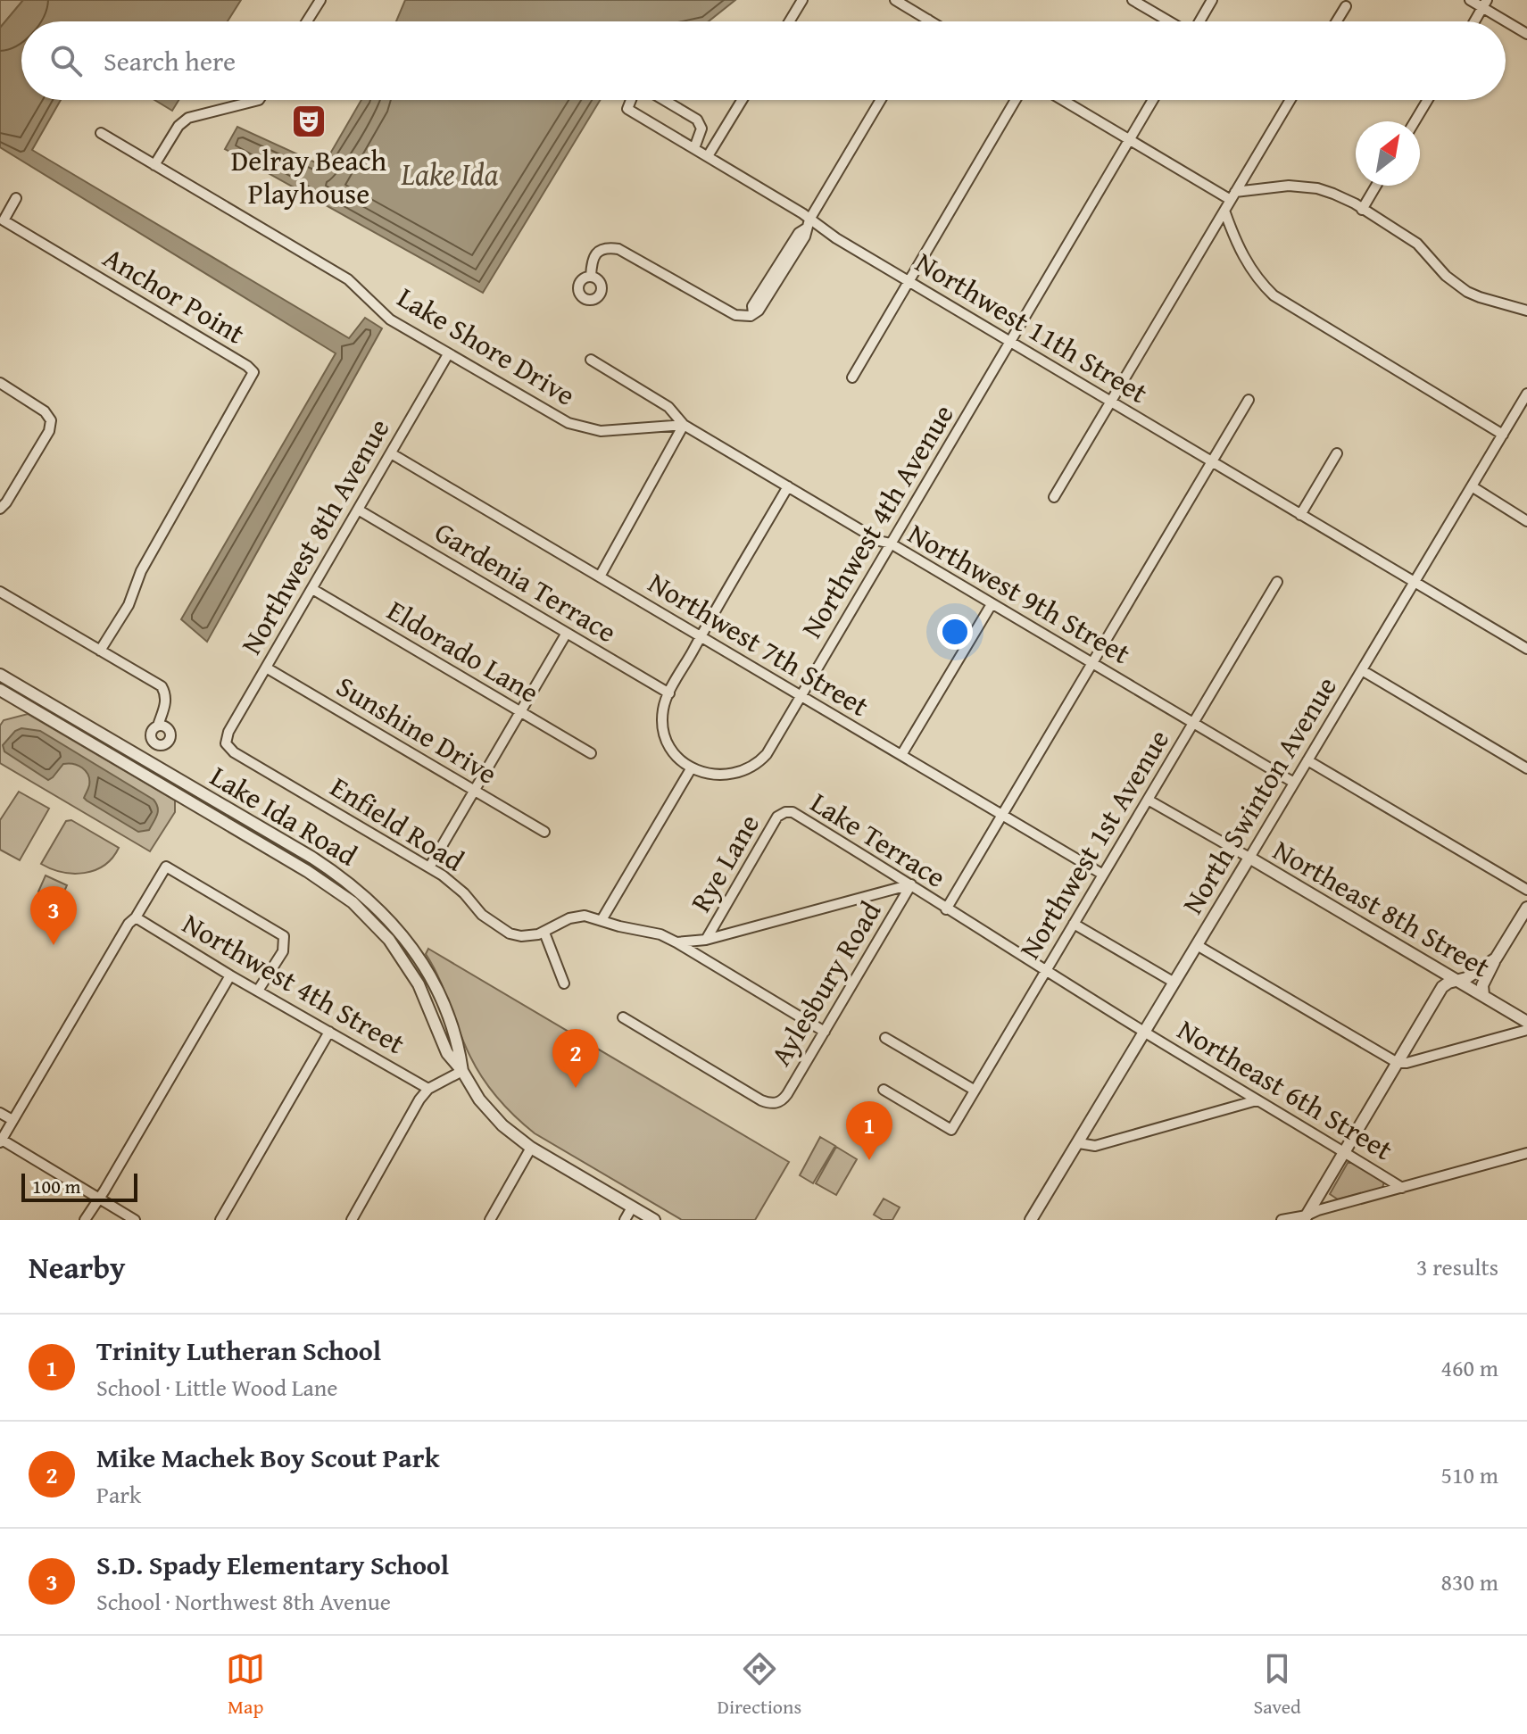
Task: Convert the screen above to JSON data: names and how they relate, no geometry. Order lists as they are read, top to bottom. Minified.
{"streets":{"street":["Anchor Point","Northwest 11th Street","Lake Shore Drive","Northwest 4th Avenue","Northwest 8th Avenue","Gardenia Terrace","Northwest 9th Street","Northwest 7th Street","Eldorado Lane","Sunshine Drive","North Swinton Avenue","Lake Ida Road","Enfield Road","Lake Terrace","Northwest 1st Avenue","Rye Lane","Northeast 8th Street","Northwest 4th Street","Aylesbury Road","Northeast 6th Street"]},"crossings":[["Northwest 11th Street","Northwest 4th Avenue"],["Northwest 11th Street","North Swinton Avenue"],["Lake Shore Drive","Northwest 8th Avenue"],["Lake Shore Drive","Northwest 9th Street"],["Northwest 4th Avenue","Gardenia Terrace"],["Northwest 4th Avenue","Northwest 9th Street"],["Northwest 4th Avenue","Northwest 7th Street"],["Northwest 8th Avenue","Gardenia Terrace"],["Northwest 8th Avenue","Northwest 7th Street"],["Northwest 8th Avenue","Eldorado Lane"],["Northwest 8th Avenue","Sunshine Drive"],["Northwest 8th Avenue","Enfield Road"],["Gardenia Terrace","Northwest 7th Street"],["Northwest 9th Street","North Swinton Avenue"],["Northwest 9th Street","Northwest 1st Avenue"],["Northwest 7th Street","Northwest 1st Avenue"],["North Swinton Avenue","Northeast 8th Street"],["North Swinton Avenue","Northeast 6th Street"],["Enfield Road","Lake Terrace"],["Enfield Road","Rye Lane"],["Enfield Road","Aylesbury Road"],["Lake Terrace","Northwest 1st Avenue"],["Lake Terrace","Rye Lane"],["Lake Terrace","Aylesbury Road"],["Lake Terrace","Northeast 6th Street"],["Northwest 1st Avenue","Northeast 6th Street"]],"water":["Lake Ida"],"places":{"theatre":["Delray Beach Playhouse"]},"scale_bar":"100 m","north":"top right","page":{"search":"Search here","pins":["3","2","1"],"scale":"100 m","heading":["Nearby","3 results"],"list":[{"mark":"1","name":"Trinity Lutheran School","note":"School · Little Wood Lane","value":"460 m"},{"mark":"2","name":"Mike Machek Boy Scout Park","note":"Park","value":"510 m"},{"mark":"3","name":"S.D. Spady Elementary School","note":"School · Northwest 8th Avenue","value":"830 m"}],"nav":["Map","Directions","Saved"]}}
